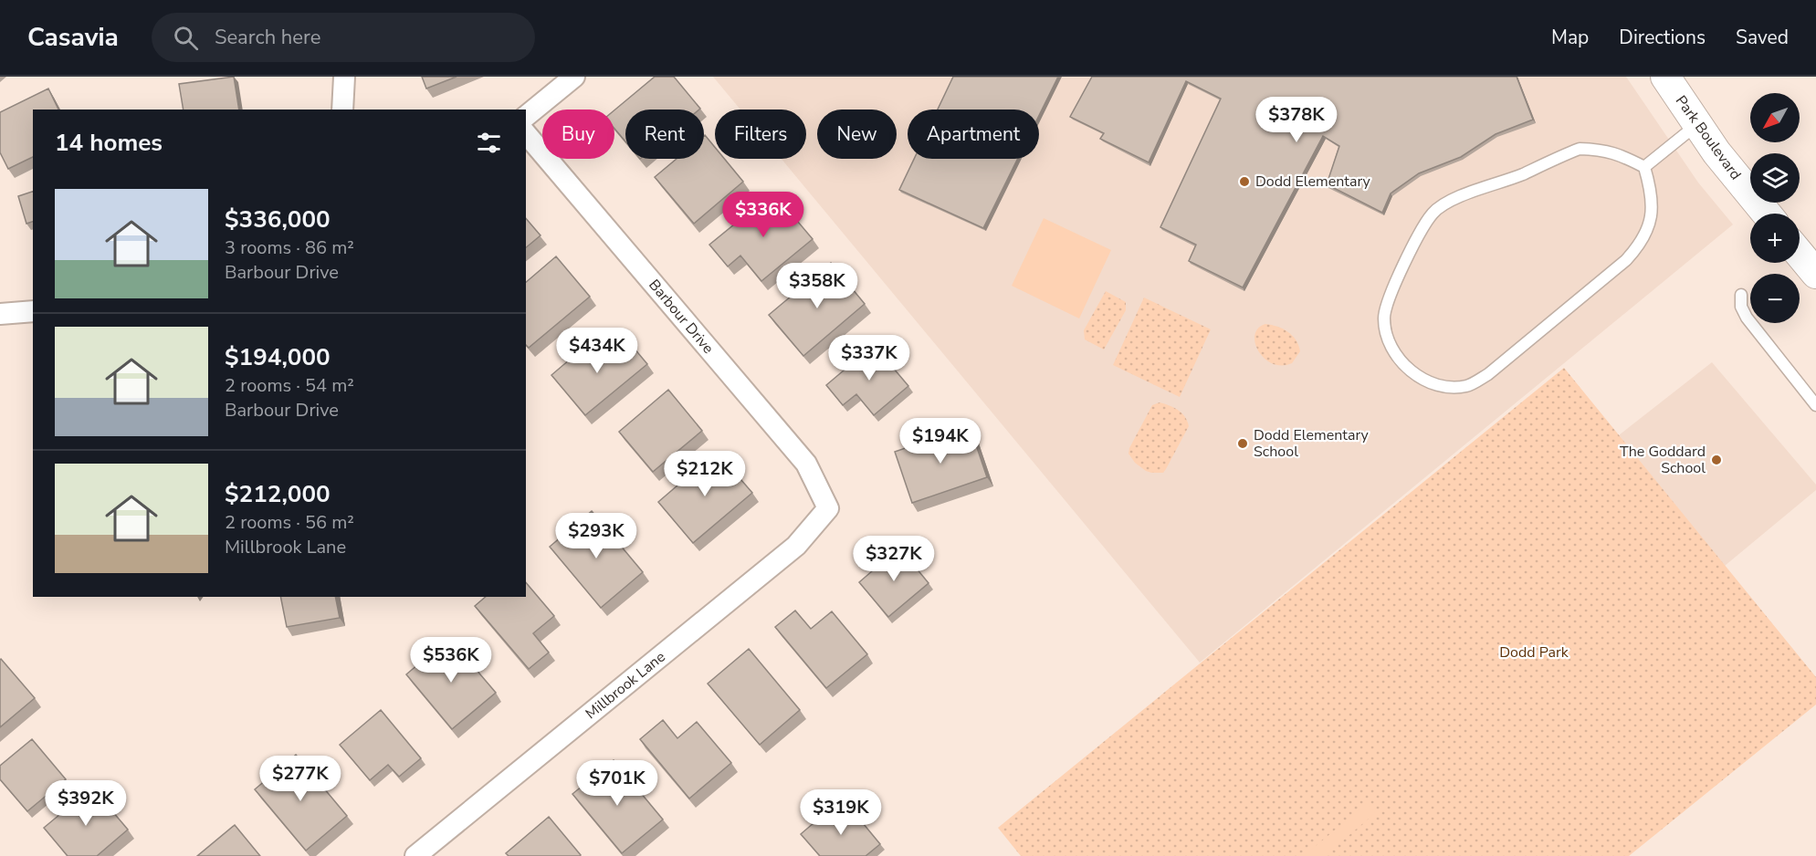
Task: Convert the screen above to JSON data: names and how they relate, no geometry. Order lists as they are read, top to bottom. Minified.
{"streets":{"main road":["Park Boulevard"],"street":["Barbour Drive","Millbrook Lane"]},"crossings":[["Barbour Drive","Millbrook Lane"]],"parks":["Dodd Park"],"places":["Dodd Elementary","Dodd Elementary School","The Goddard School"],"north":"bottom left","page":{"header":"Casavia","search":"Search here","nav":["Map","Directions","Saved"],"map_buttons":["+","−"],"price":["$378K","$336K","$358K","$434K","$337K","$194K","$212K","$293K","$327K","$536K","$277K","$701K","$392K","$319K"],"chip":["Buy","Rent","Filters","New","Apartment"],"heading":"14 homes","list":[{"name":"$336,000","note":"3 rooms · 86 m² · Barbour Drive"},{"name":"$194,000","note":"2 rooms · 54 m² · Barbour Drive"},{"name":"$212,000","note":"2 rooms · 56 m² · Millbrook Lane"}]}}
